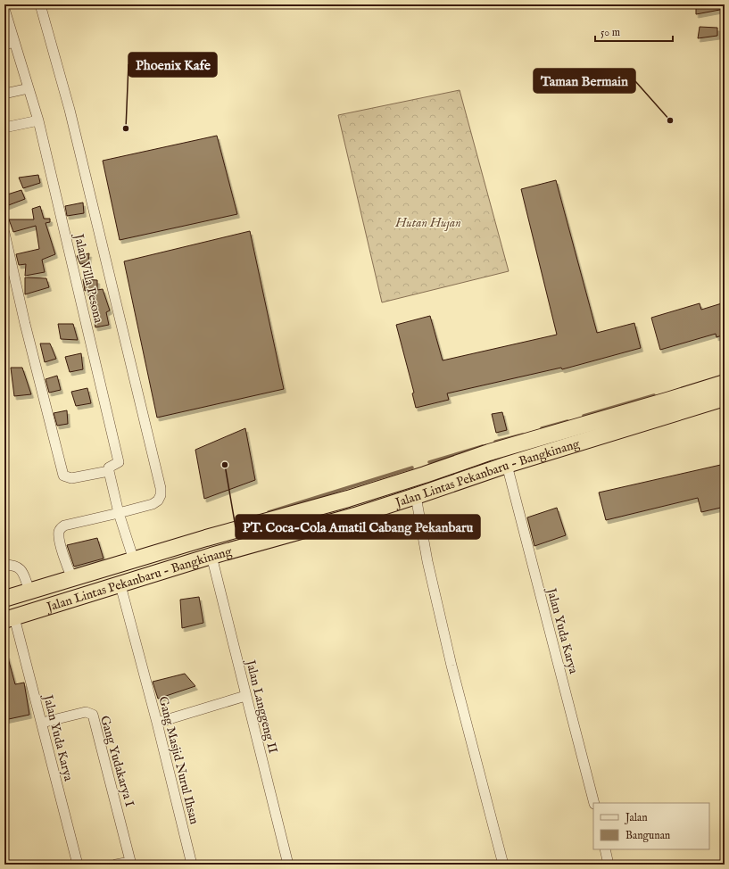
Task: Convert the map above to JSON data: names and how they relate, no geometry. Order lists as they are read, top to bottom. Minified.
{"streets":{"highway":["Jalan Lintas Pekanbaru - Bangkinang"],"street":["Jalan Villa Pesona","Jalan Yuda Karya","Jalan Langgeng II","Gang Masjid Nurul Ihsan","Gang Yudakarya I"]},"crossings":[["Jalan Lintas Pekanbaru - Bangkinang","Jalan Yuda Karya"],["Jalan Lintas Pekanbaru - Bangkinang","Jalan Langgeng II"],["Jalan Lintas Pekanbaru - Bangkinang","Gang Masjid Nurul Ihsan"],["Jalan Yuda Karya","Gang Yudakarya I"]],"parks":["Hutan Hujan"],"places":["Taman Bermain","Phoenix Kafe","PT. Coca-Cola Amatil Cabang Pekanbaru"],"legend":["Jalan","Bangunan"],"scale_bar":"50 m"}
